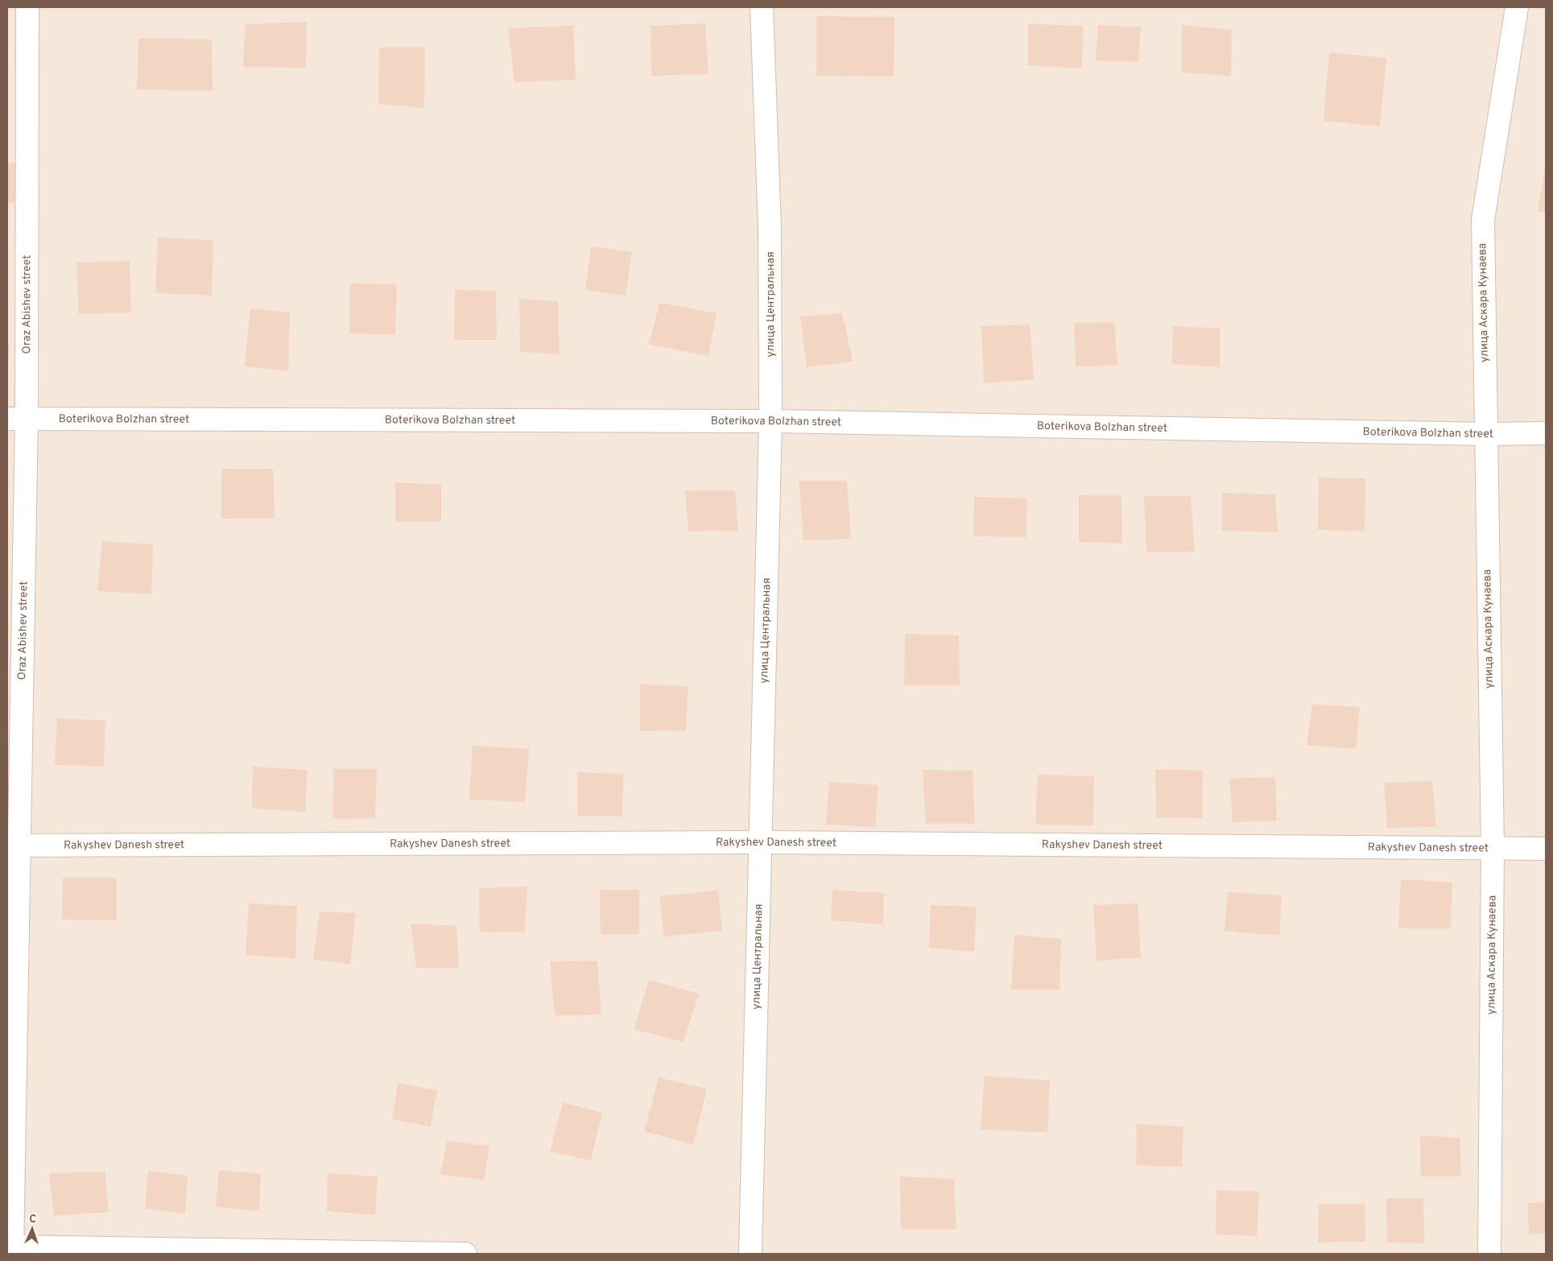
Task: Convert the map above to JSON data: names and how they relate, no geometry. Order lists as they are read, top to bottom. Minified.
{"streets":{"street":["улица Аскара Кунаева","Oraz Abishev street","улица Центральная","Boterikova Bolzhan street","Rakyshev Danesh street"]},"crossings":[["улица Аскара Кунаева","Boterikova Bolzhan street"],["улица Аскара Кунаева","Rakyshev Danesh street"],["Oraz Abishev street","Boterikova Bolzhan street"],["Oraz Abishev street","Rakyshev Danesh street"],["улица Центральная","Boterikova Bolzhan street"],["улица Центральная","Rakyshev Danesh street"]],"north":"top"}
